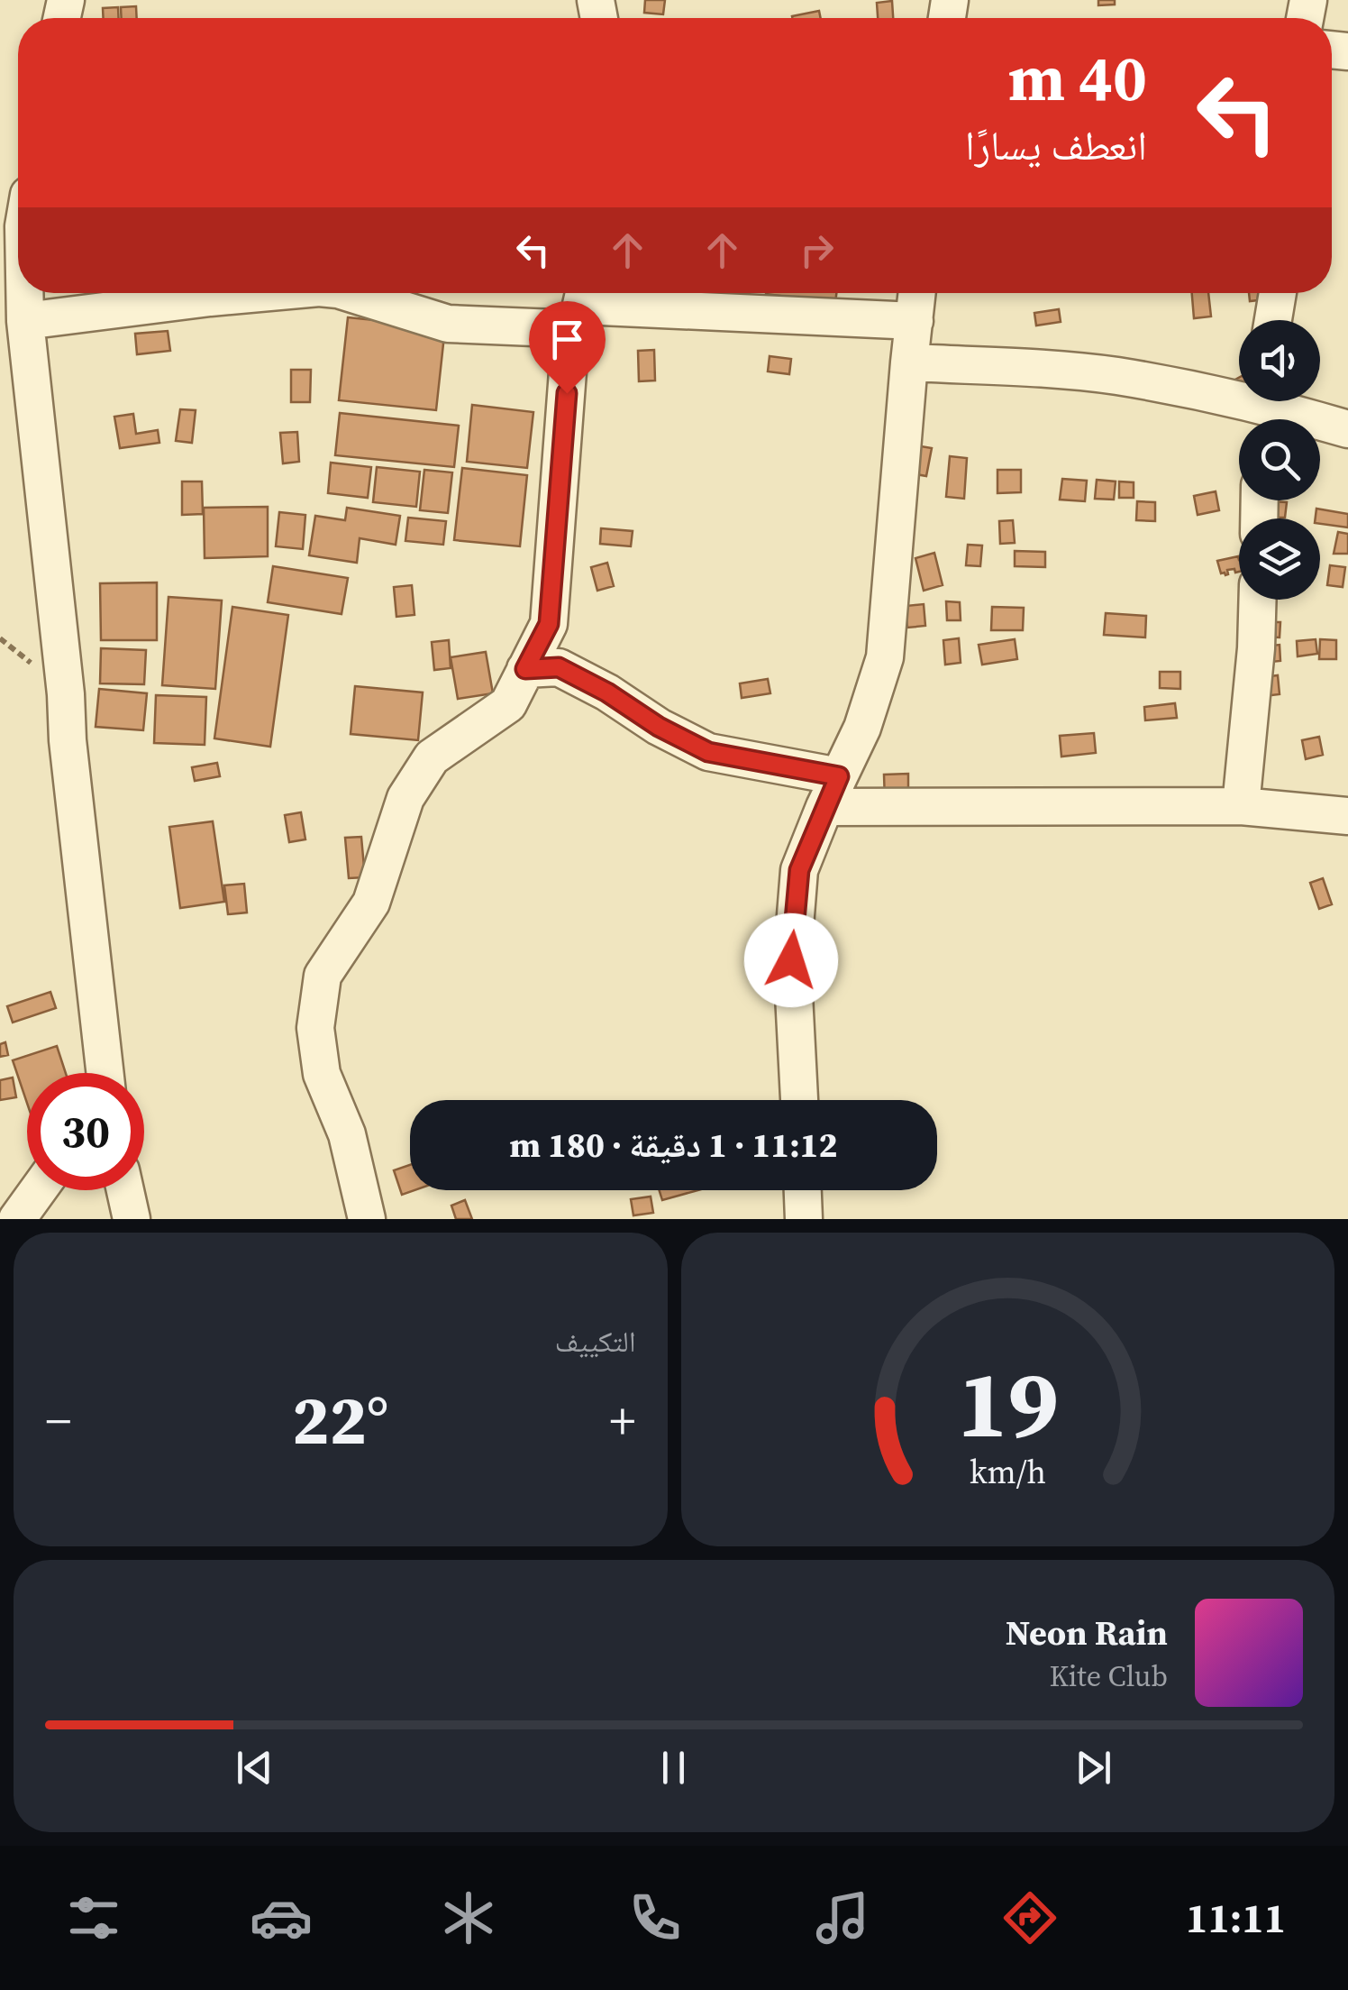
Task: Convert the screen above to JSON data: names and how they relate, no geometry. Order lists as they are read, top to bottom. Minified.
{"page":{"turn":["40 m","انعطف يسارًا"],"limit":"30","trip":"11:12 · 1 دقيقة · 180 m","tile":"التكييف","heat":["−","22°","+"],"song":["Neon Rain","Kite Club"],"tabs":"11:11","gauge":["19","km/h"]}}
